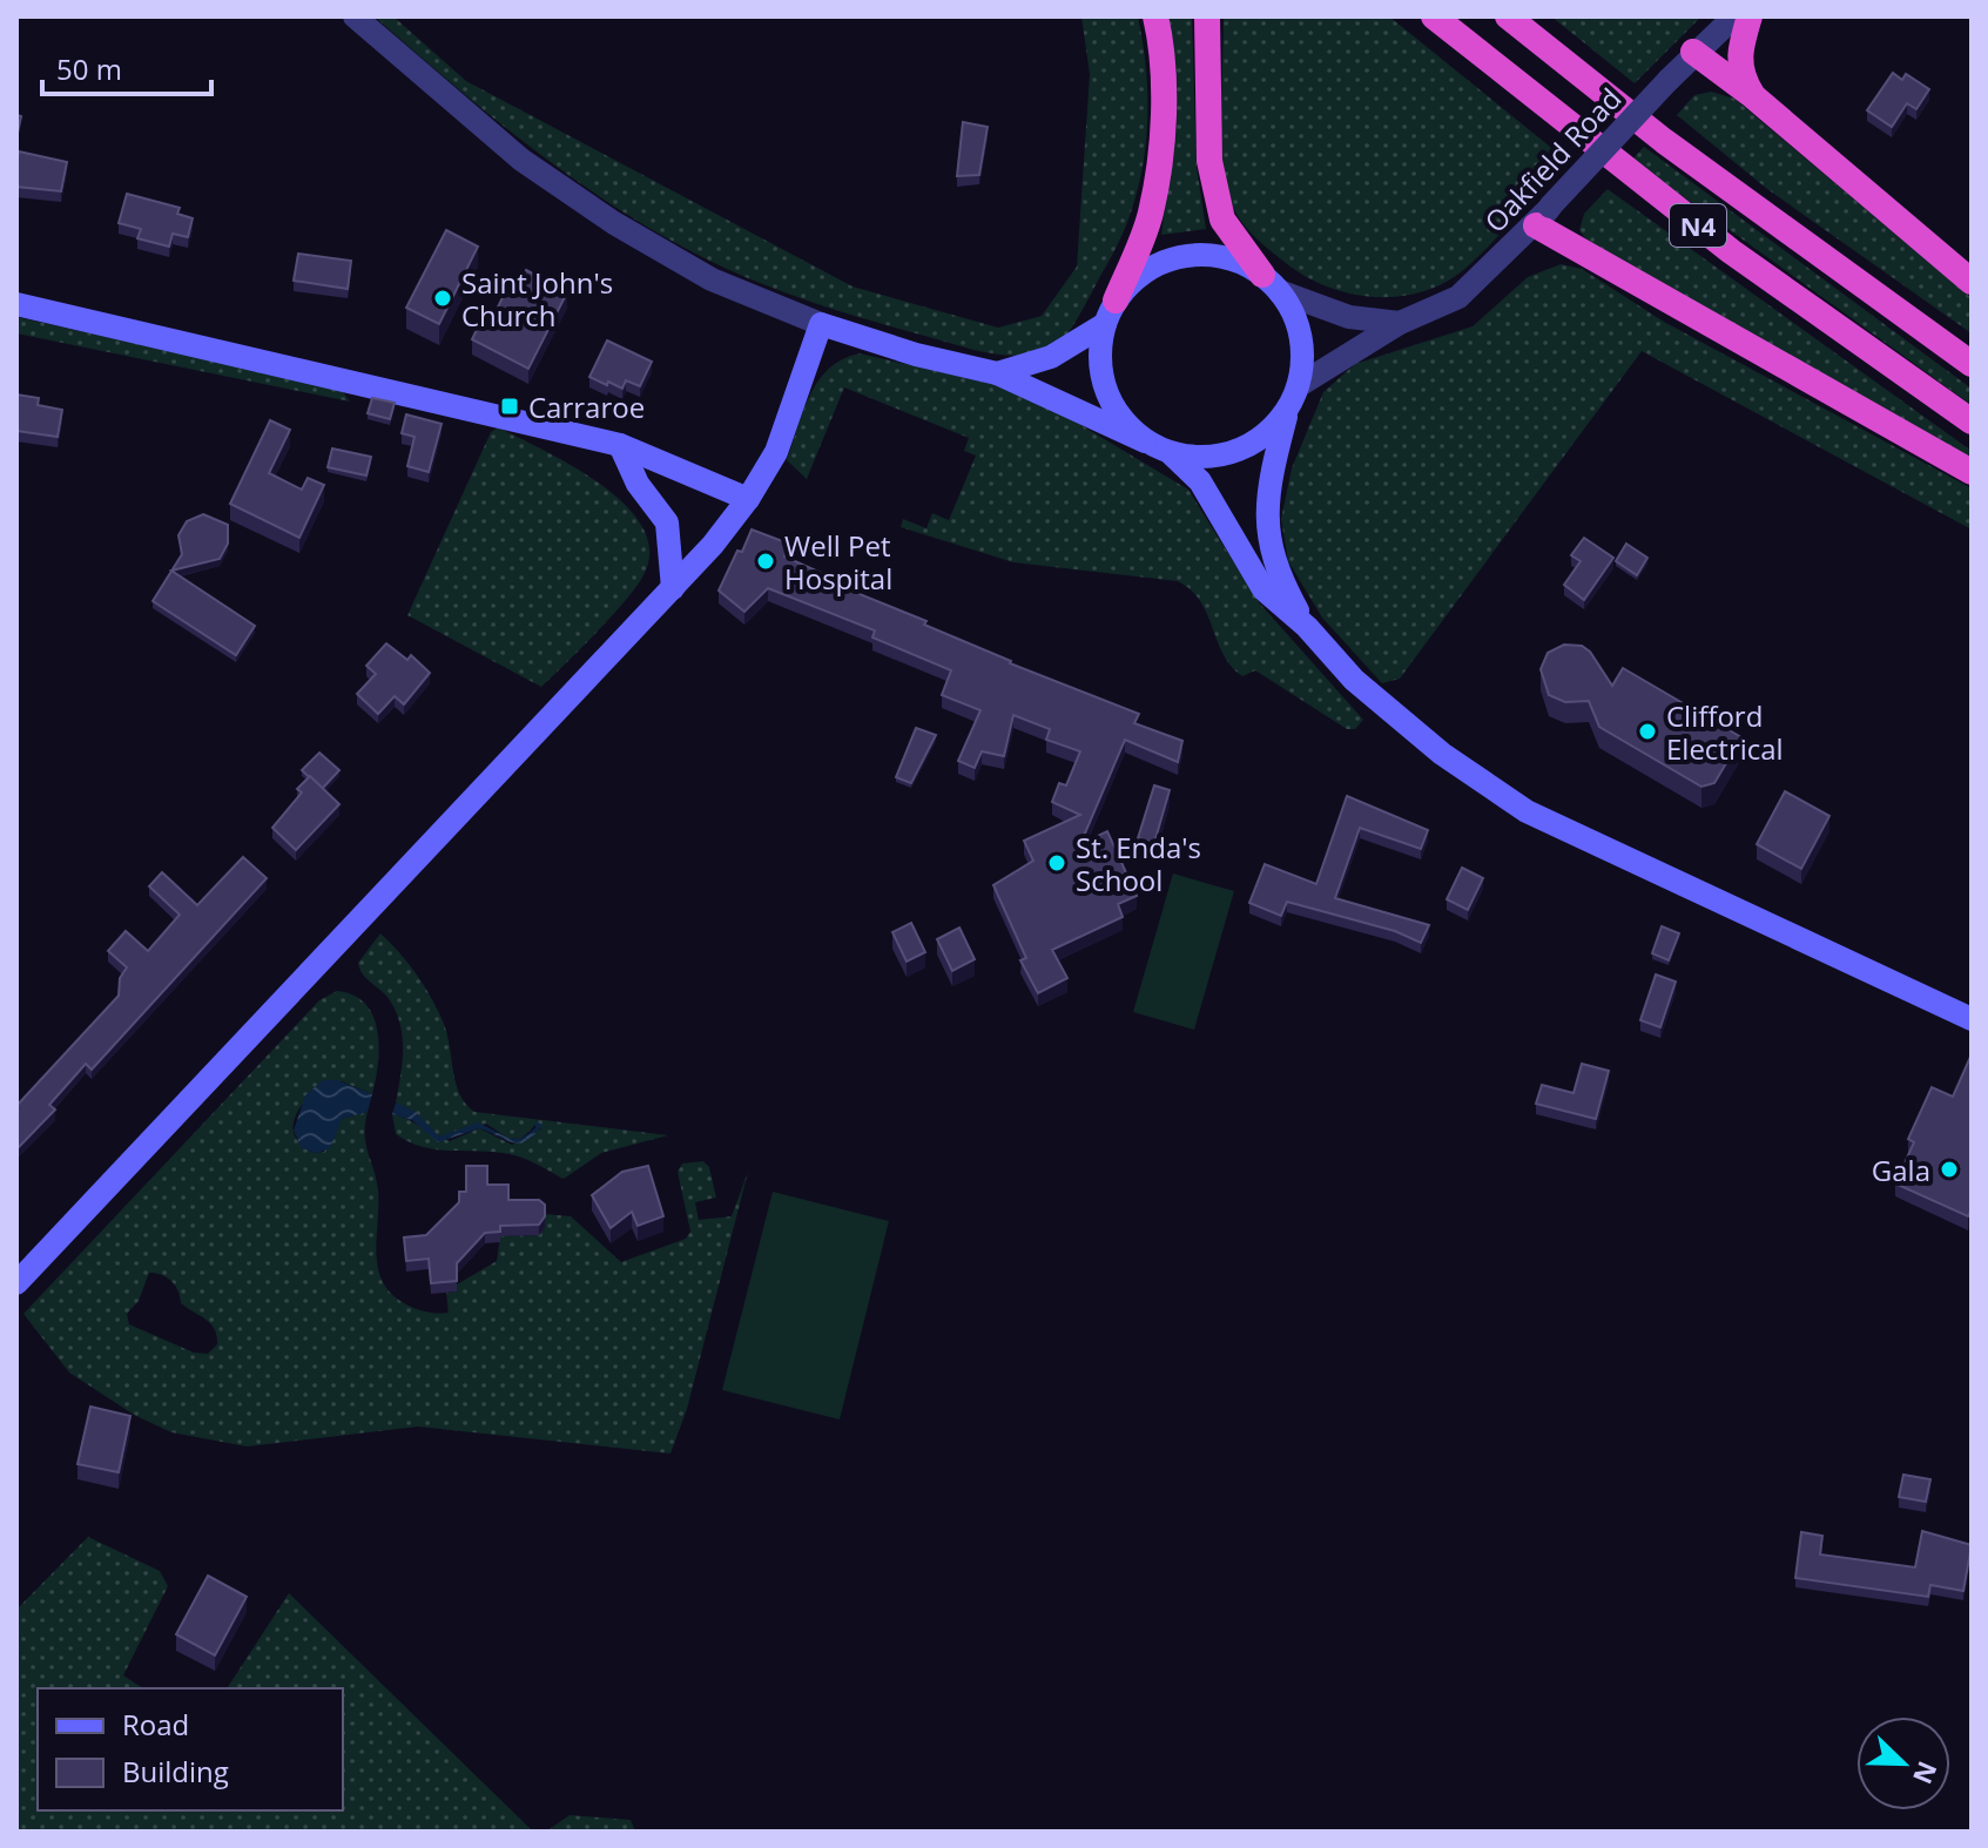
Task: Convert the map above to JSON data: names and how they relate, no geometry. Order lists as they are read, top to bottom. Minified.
{"streets":{"highway":["N4"],"street":["Oakfield Road"]},"places":{"other":["Saint John's Church","Well Pet Hospital","Clifford Electrical","St. Enda's School","Gala"],"transit":["Carraroe"]},"legend":["Road","Building"],"scale_bar":"50 m","north":"bottom right"}
